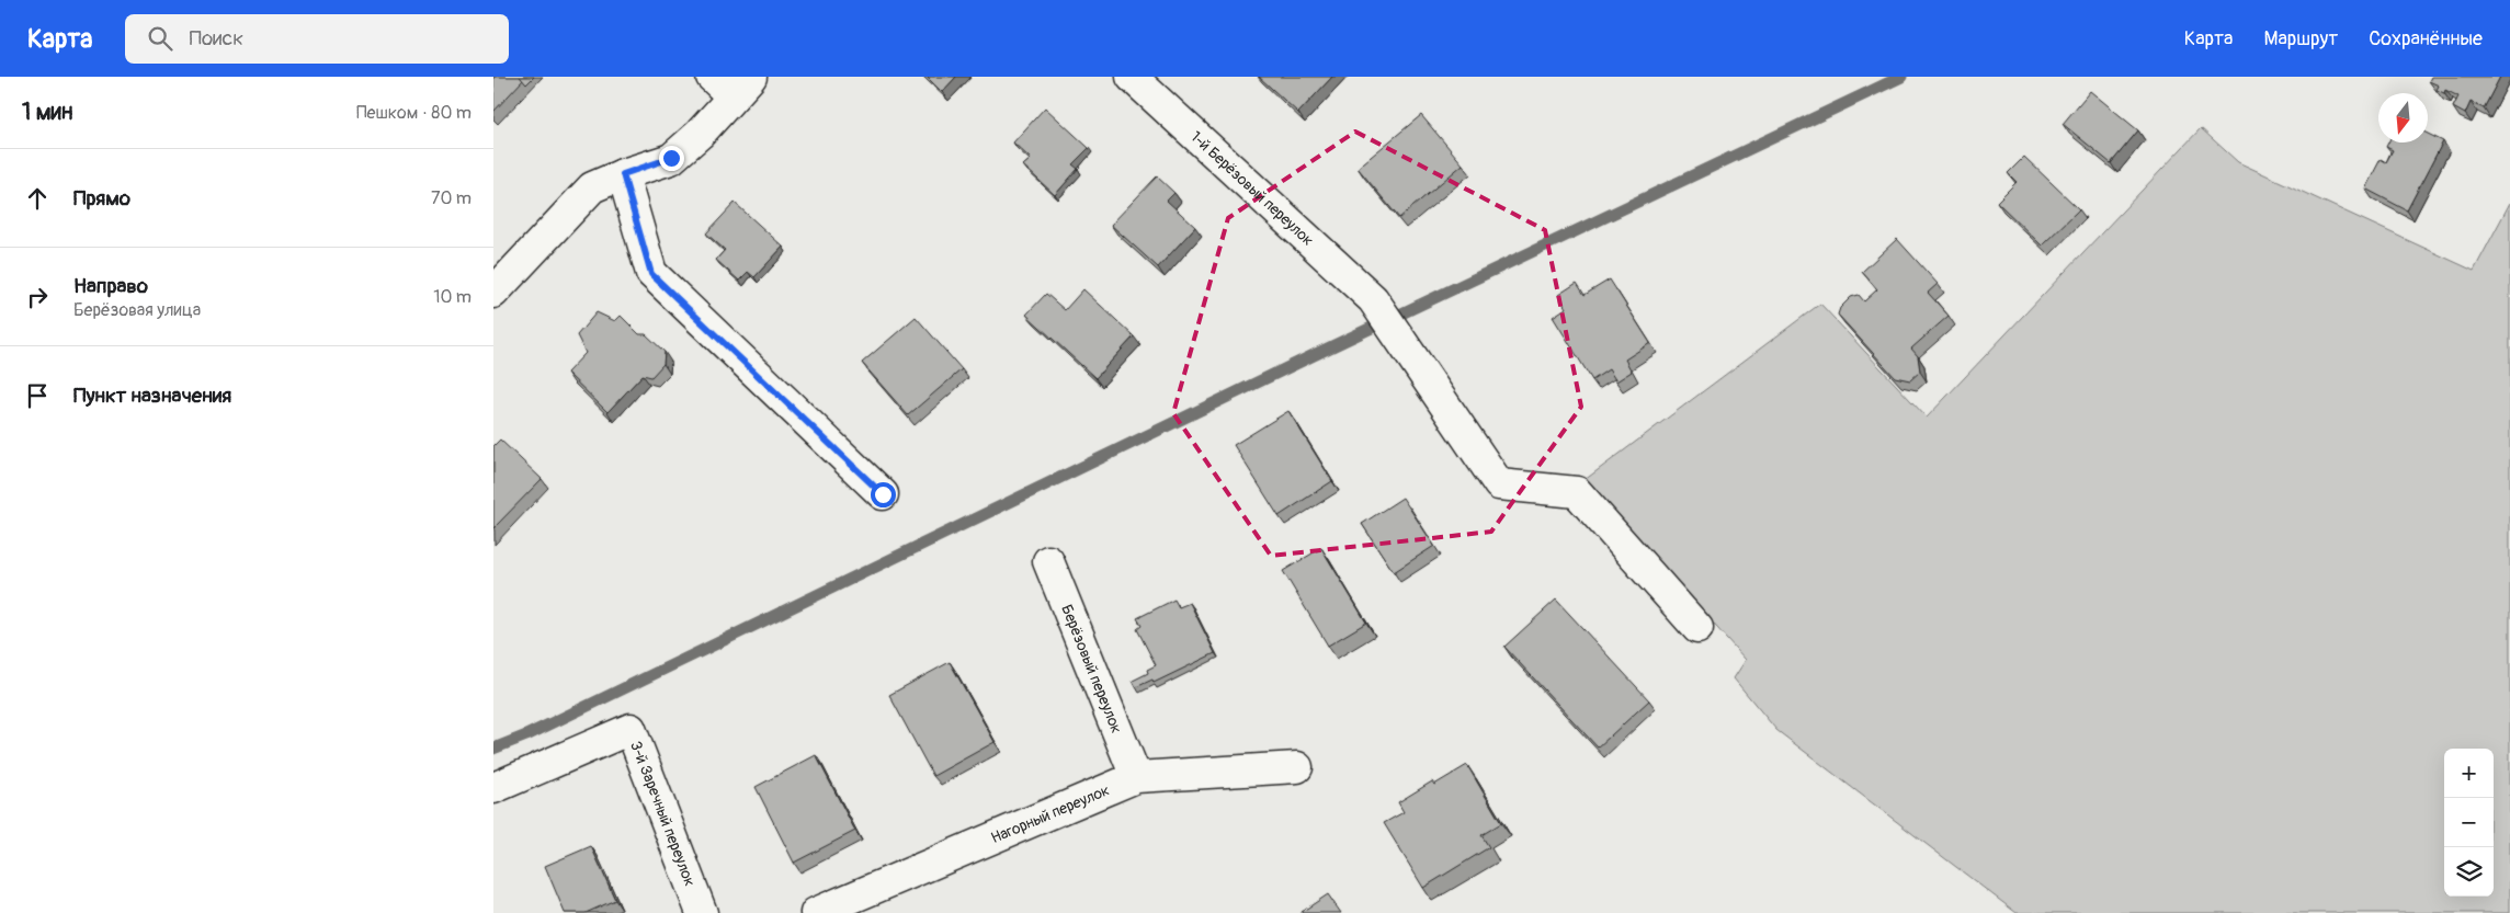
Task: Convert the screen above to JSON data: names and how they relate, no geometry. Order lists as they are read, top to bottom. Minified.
{"streets":{"street":["1-й Берёзовый переулок","Берёзовый переулок","3-й Заречный переулок","Нагорный переулок"]},"crossings":[["Берёзовый переулок","Нагорный переулок"]],"north":"bottom","page":{"header":"Карта","search":"Поиск","nav":["Карта","Маршрут","Сохранённые"],"heading":["1 мин","Пешком · 80 m"],"list":[["Прямо","70 m"],["Направо","Берёзовая улица","10 m"],"Пункт назначения"],"map_buttons":["+","−"]}}
